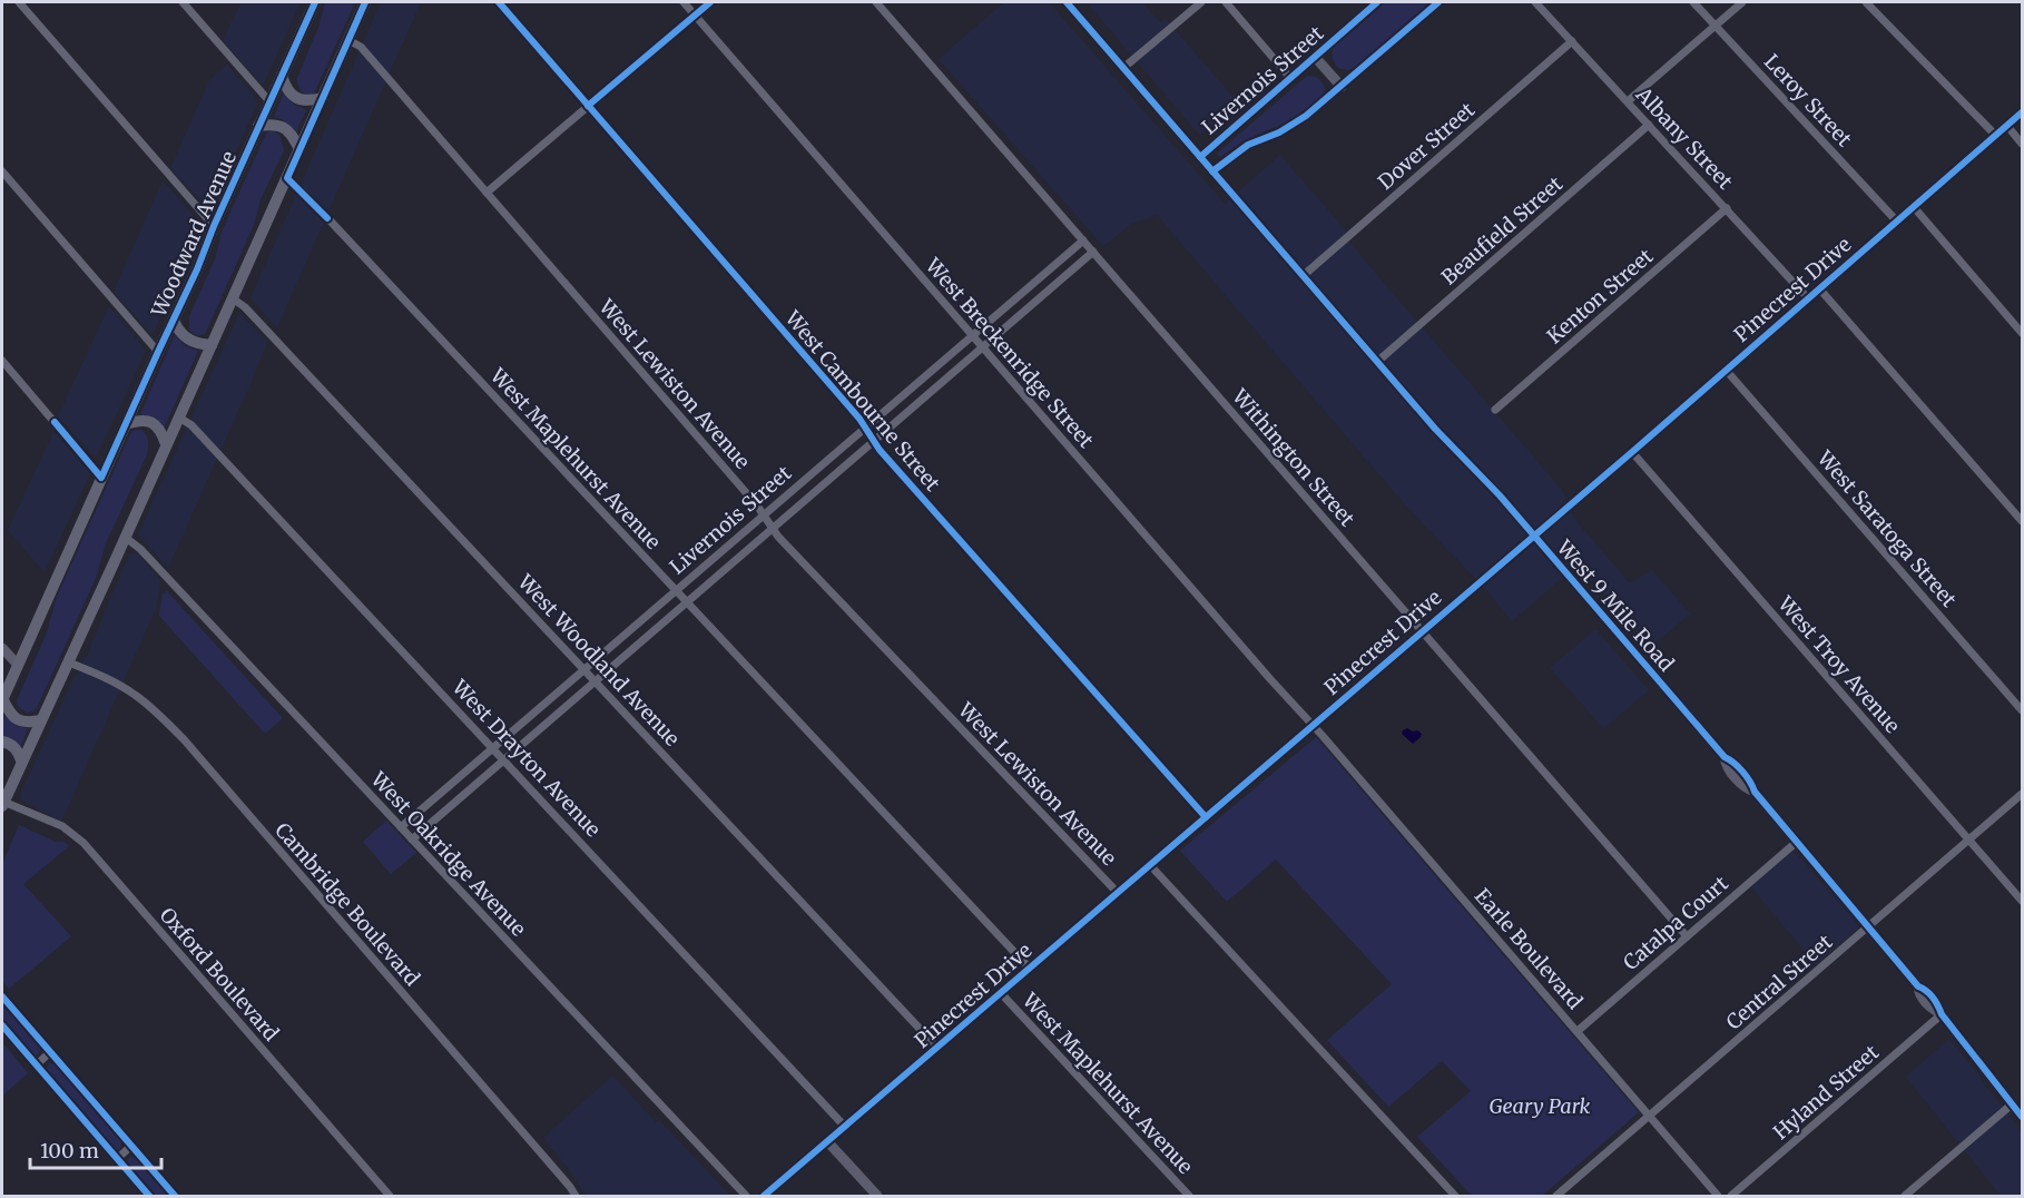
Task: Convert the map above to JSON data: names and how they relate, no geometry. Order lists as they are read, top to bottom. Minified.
{"streets":{"main road":["Woodward Avenue"],"street":["Livernois Street","Leroy Street","Albany Street","Dover Street","Beaufield Street","Pinecrest Drive","Kenton Street","West Breckenridge Street","West Lewiston Avenue","West Cambourne Street","Withington Street","West Maplehurst Avenue","West Saratoga Street","West 9 Mile Road","West Woodland Avenue","West Troy Avenue","West Drayton Avenue","West Oakridge Avenue","Cambridge Boulevard","Catalpa Court","Earle Boulevard","Oxford Boulevard","Central Street","Hyland Street"]},"crossings":[["Livernois Street","West Breckenridge Street"],["Livernois Street","West Lewiston Avenue"],["Livernois Street","West Cambourne Street"],["Livernois Street","Withington Street"],["Livernois Street","West Maplehurst Avenue"],["Livernois Street","West 9 Mile Road"],["Livernois Street","West Woodland Avenue"],["Livernois Street","West Drayton Avenue"],["Livernois Street","West Oakridge Avenue"],["Leroy Street","Pinecrest Drive"],["Albany Street","Dover Street"],["Albany Street","Beaufield Street"],["Albany Street","Pinecrest Drive"],["Albany Street","Kenton Street"],["Dover Street","West 9 Mile Road"],["Beaufield Street","West 9 Mile Road"],["Pinecrest Drive","West Breckenridge Street"],["Pinecrest Drive","West Lewiston Avenue"],["Pinecrest Drive","West Cambourne Street"],["Pinecrest Drive","Withington Street"],["Pinecrest Drive","West Maplehurst Avenue"],["Pinecrest Drive","West Saratoga Street"],["Pinecrest Drive","West 9 Mile Road"],["Pinecrest Drive","West Woodland Avenue"],["Pinecrest Drive","West Troy Avenue"],["Pinecrest Drive","West Drayton Avenue"],["Pinecrest Drive","Earle Boulevard"],["West Breckenridge Street","Earle Boulevard"],["Withington Street","Catalpa Court"],["West 9 Mile Road","Catalpa Court"],["West 9 Mile Road","Central Street"],["West 9 Mile Road","Hyland Street"],["West Troy Avenue","Central Street"],["Catalpa Court","Earle Boulevard"],["Earle Boulevard","Central Street"]],"parks":["Geary Park"],"scale_bar":"100 m"}
